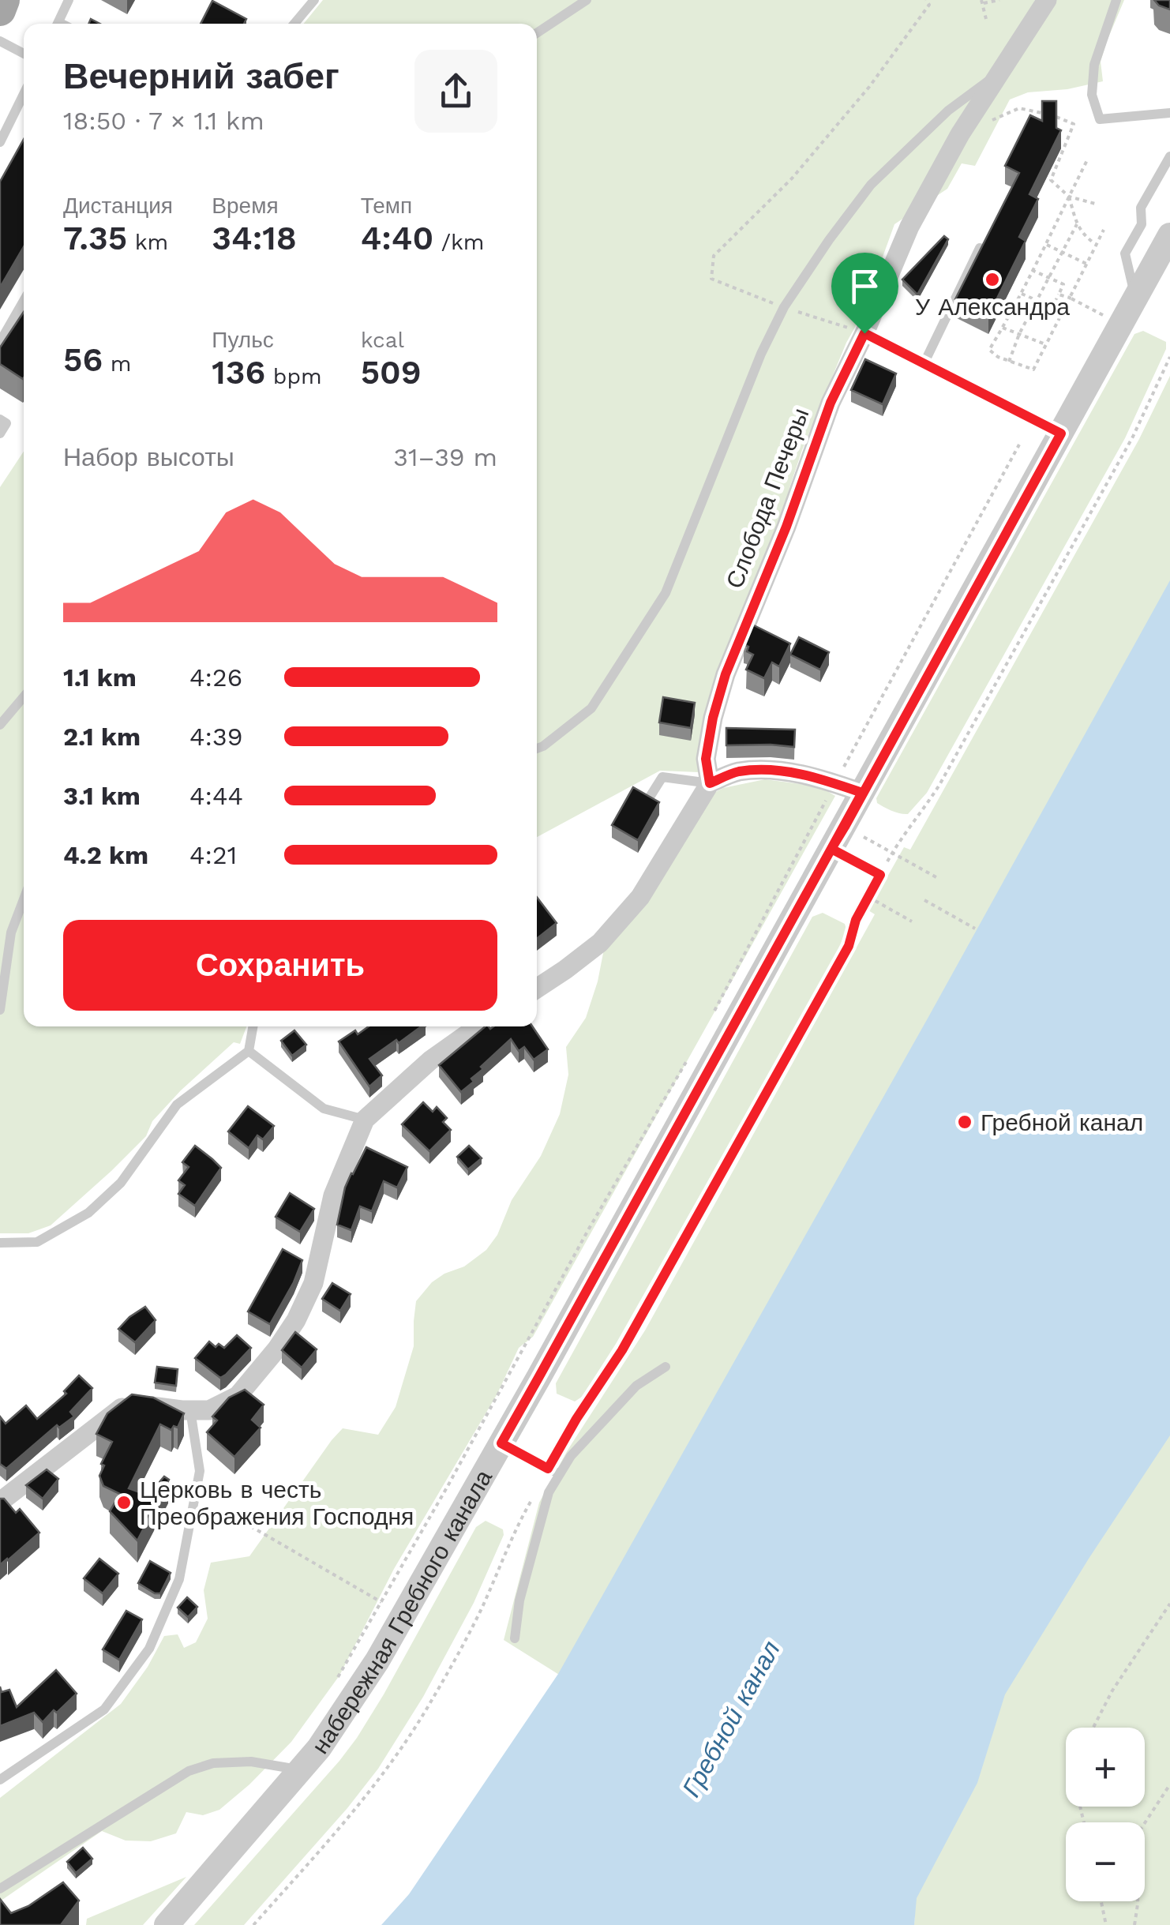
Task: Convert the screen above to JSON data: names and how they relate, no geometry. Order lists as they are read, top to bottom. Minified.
{"streets":{"street":["Слобода Печеры","набережная Гребного канала"]},"water":["Гребной канал"],"places":["У Александра","Гребной канал","Церковь в честь Преображения Господня"],"page":{"heading":["Вечерний забег","18:50 · 7 × 1.1 km"],"stats":[["Дистанция","7.35 km"],["Время","34:18"],["Темп","4:40 /km"],["56 m"],["Пульс","136 bpm"],["kcal","509"]],"chart":["Набор высоты","31–39 m"],"list":[{"name":"1.1 km","note":"4:26"},{"name":"2.1 km","note":"4:39"},{"name":"3.1 km","note":"4:44"},{"name":"4.2 km","note":"4:21"}],"buttons":"Сохранить","map_buttons":["+","−"]}}
